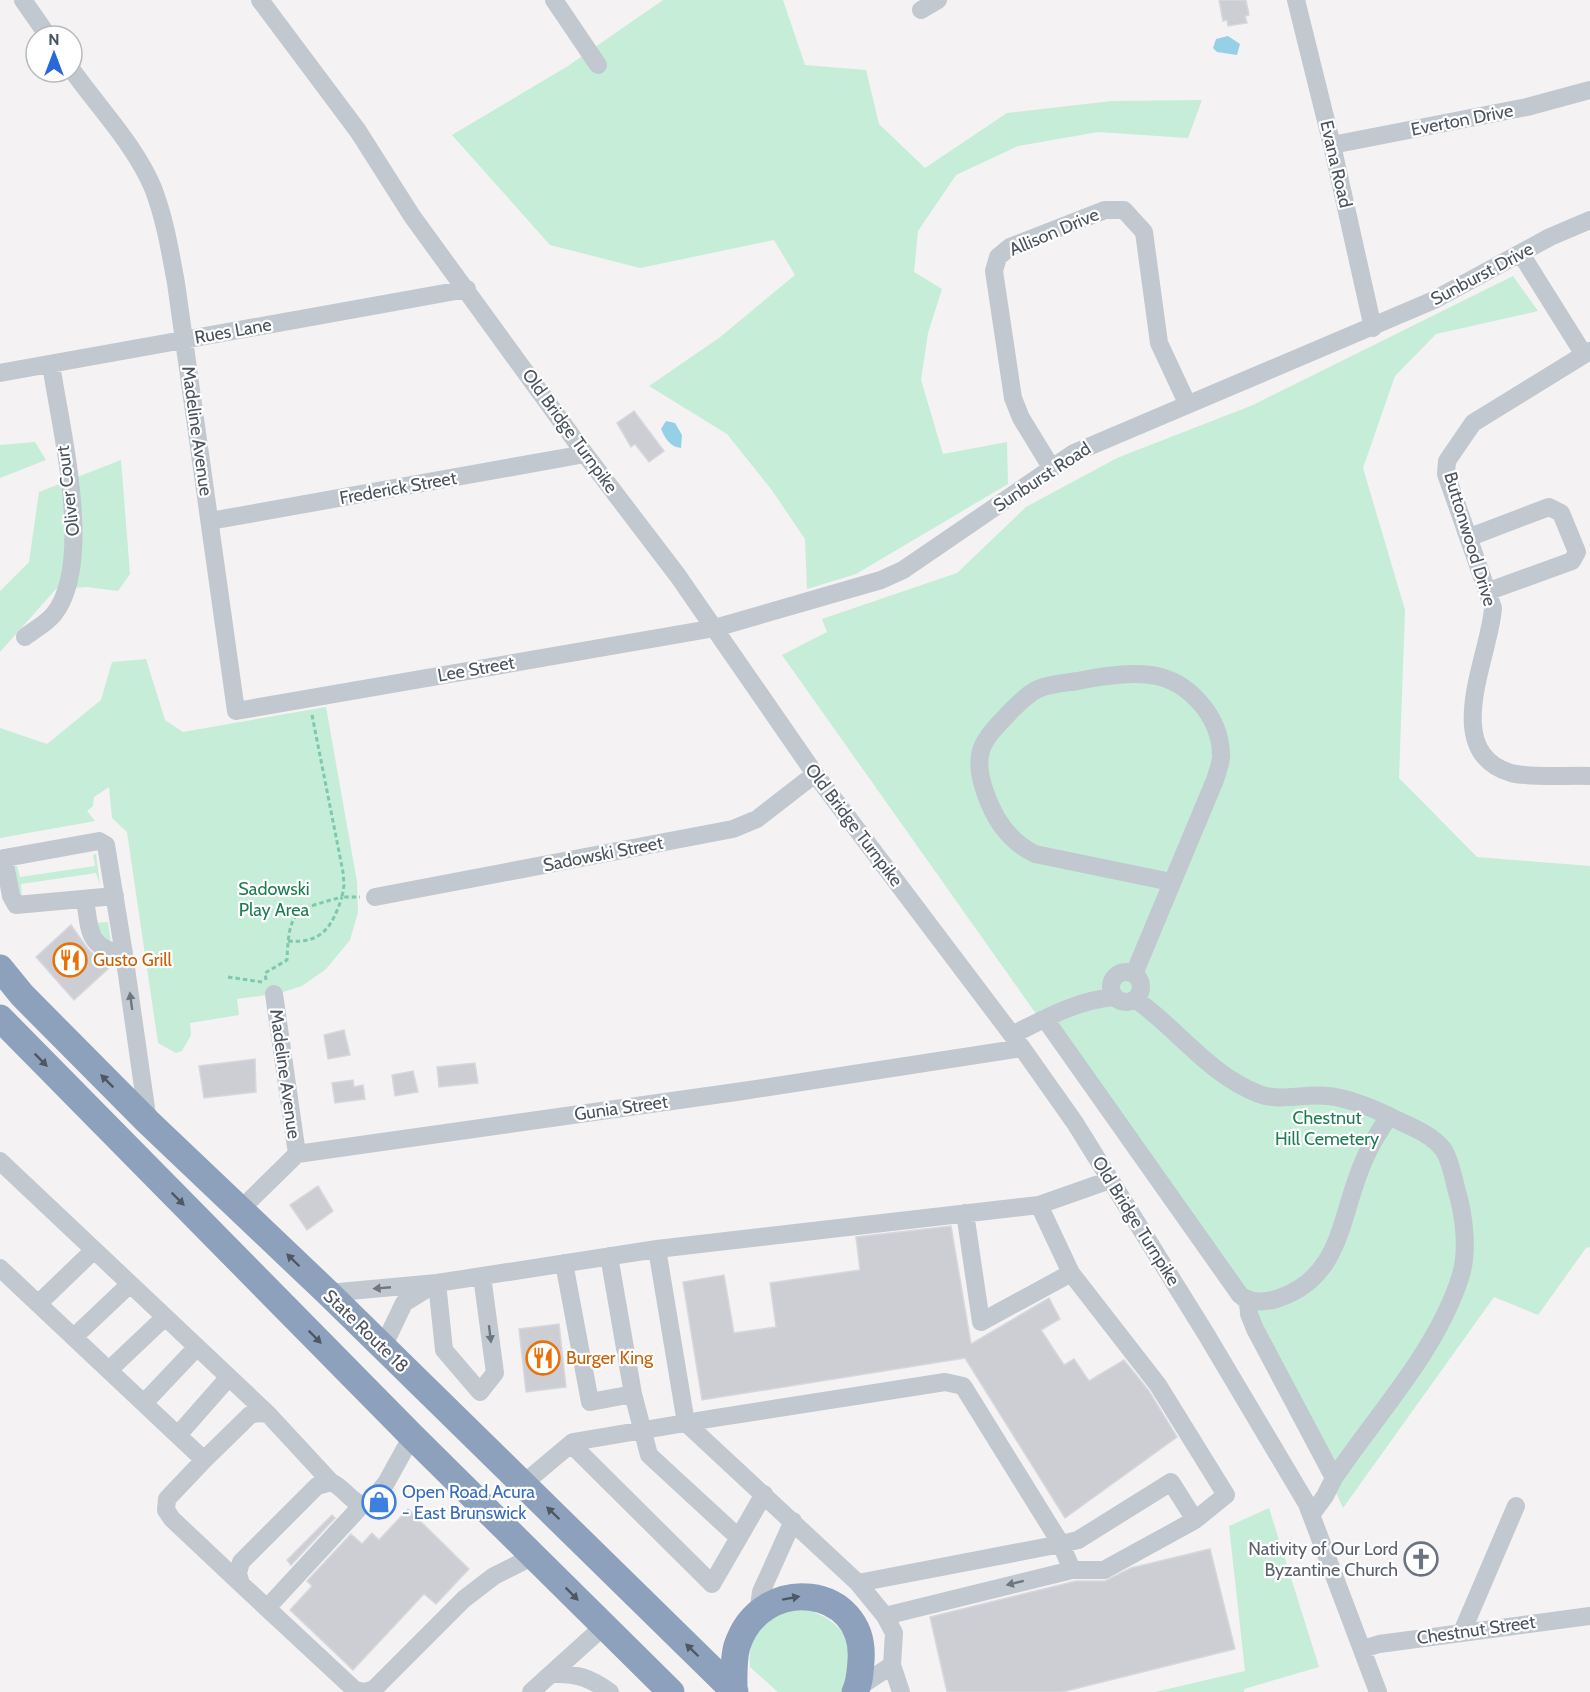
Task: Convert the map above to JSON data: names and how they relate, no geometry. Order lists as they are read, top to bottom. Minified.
{"streets":{"highway":["State Route 18"],"street":["Everton Drive","Evana Road","Allison Drive","Sunburst Drive","Rues Lane","Madeline Avenue","Old Bridge Turnpike","Sunburst Road","Frederick Street","Oliver Court","Buttonwood Drive","Lee Street","Sadowski Street","Gunia Street","Chestnut Street"]},"crossings":[["Everton Drive","Evana Road"],["Evana Road","Sunburst Drive"],["Evana Road","Sunburst Road"],["Allison Drive","Sunburst Road"],["Sunburst Drive","Sunburst Road"],["Rues Lane","Madeline Avenue"],["Rues Lane","Old Bridge Turnpike"],["Rues Lane","Oliver Court"],["Madeline Avenue","Frederick Street"],["Madeline Avenue","Lee Street"],["Madeline Avenue","Gunia Street"],["Old Bridge Turnpike","Sunburst Road"],["Old Bridge Turnpike","Frederick Street"],["Old Bridge Turnpike","Lee Street"],["Old Bridge Turnpike","Sadowski Street"],["Old Bridge Turnpike","Gunia Street"],["Old Bridge Turnpike","Chestnut Street"],["Sunburst Road","Lee Street"]],"parks":["Sadowski Play Area","Chestnut Hill Cemetery"],"places":{"restaurant":["Gusto Grill","Burger King"],"shop":["Open Road Acura - East Brunswick"],"church":["Nativity of Our Lord Byzantine Church"]},"north":"top"}
